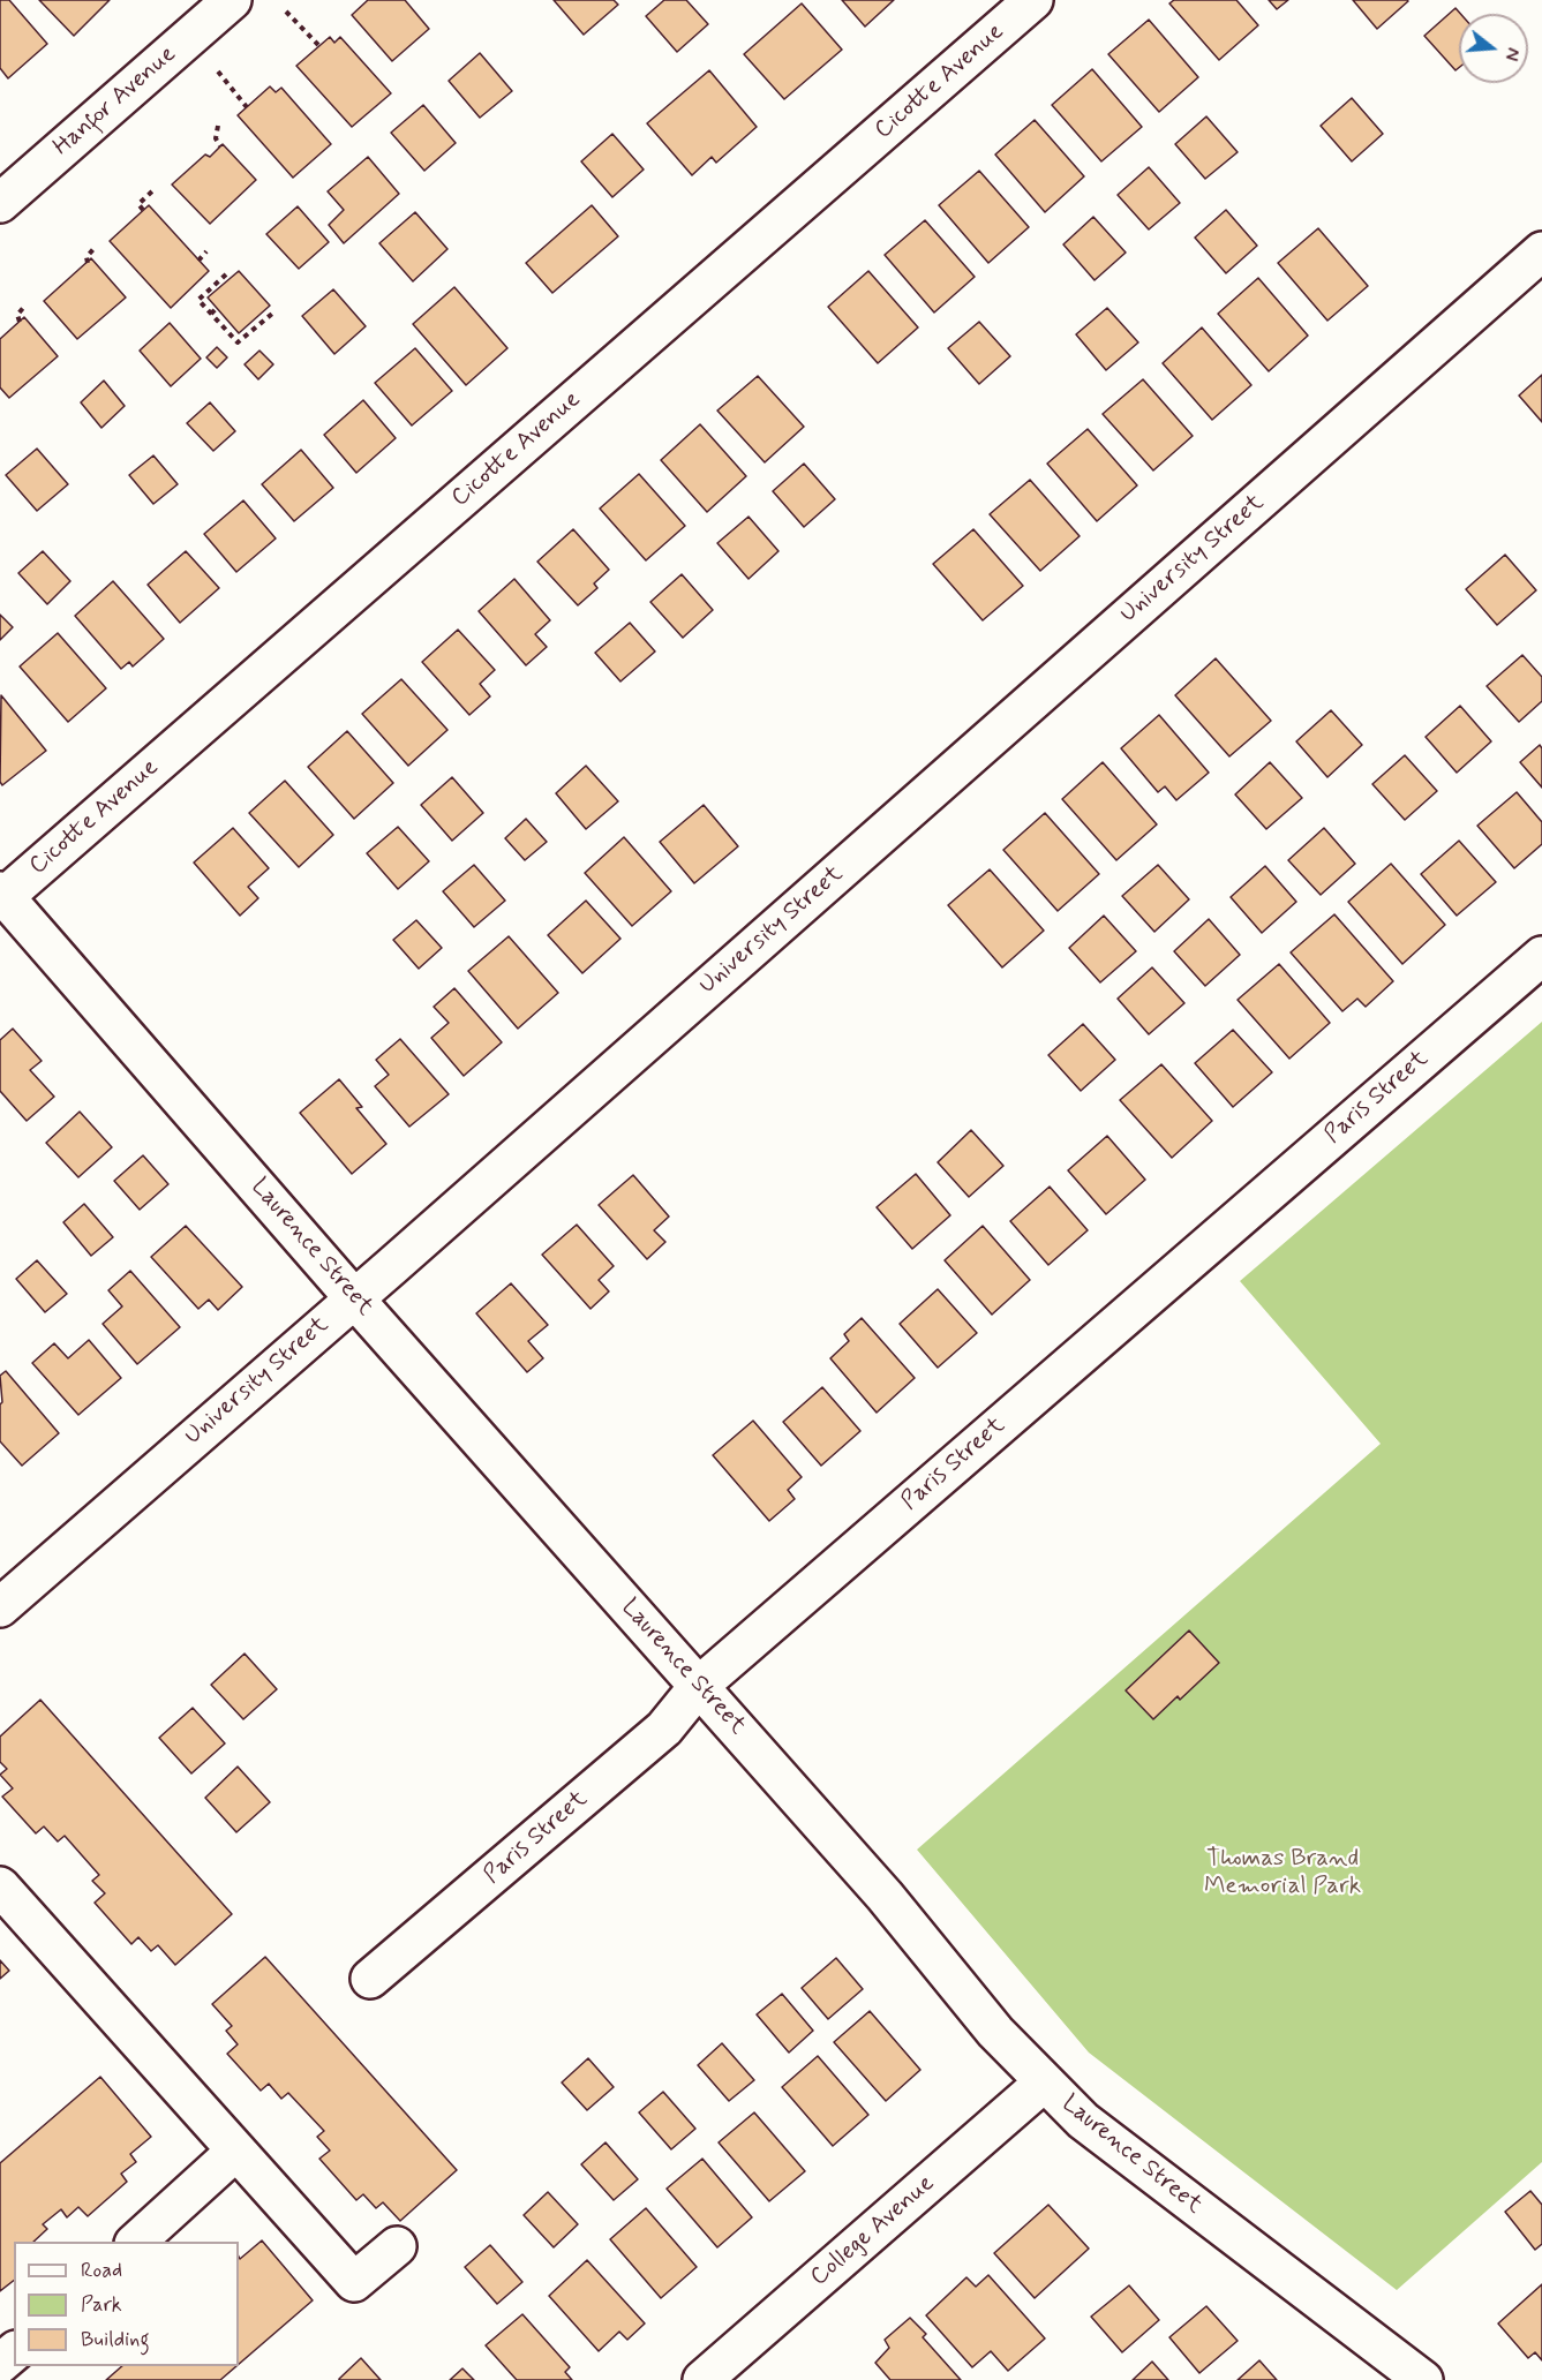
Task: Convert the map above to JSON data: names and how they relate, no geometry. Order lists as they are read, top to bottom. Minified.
{"streets":{"street":["Cicotte Avenue","Hanfor Avenue","University Street","Paris Street","Laurence Street","College Avenue"]},"crossings":[["Cicotte Avenue","Laurence Street"],["University Street","Laurence Street"],["Paris Street","Laurence Street"],["Laurence Street","College Avenue"]],"parks":["Thomas Brand Memorial Park"],"legend":["Road","Park","Building"],"north":"right"}
